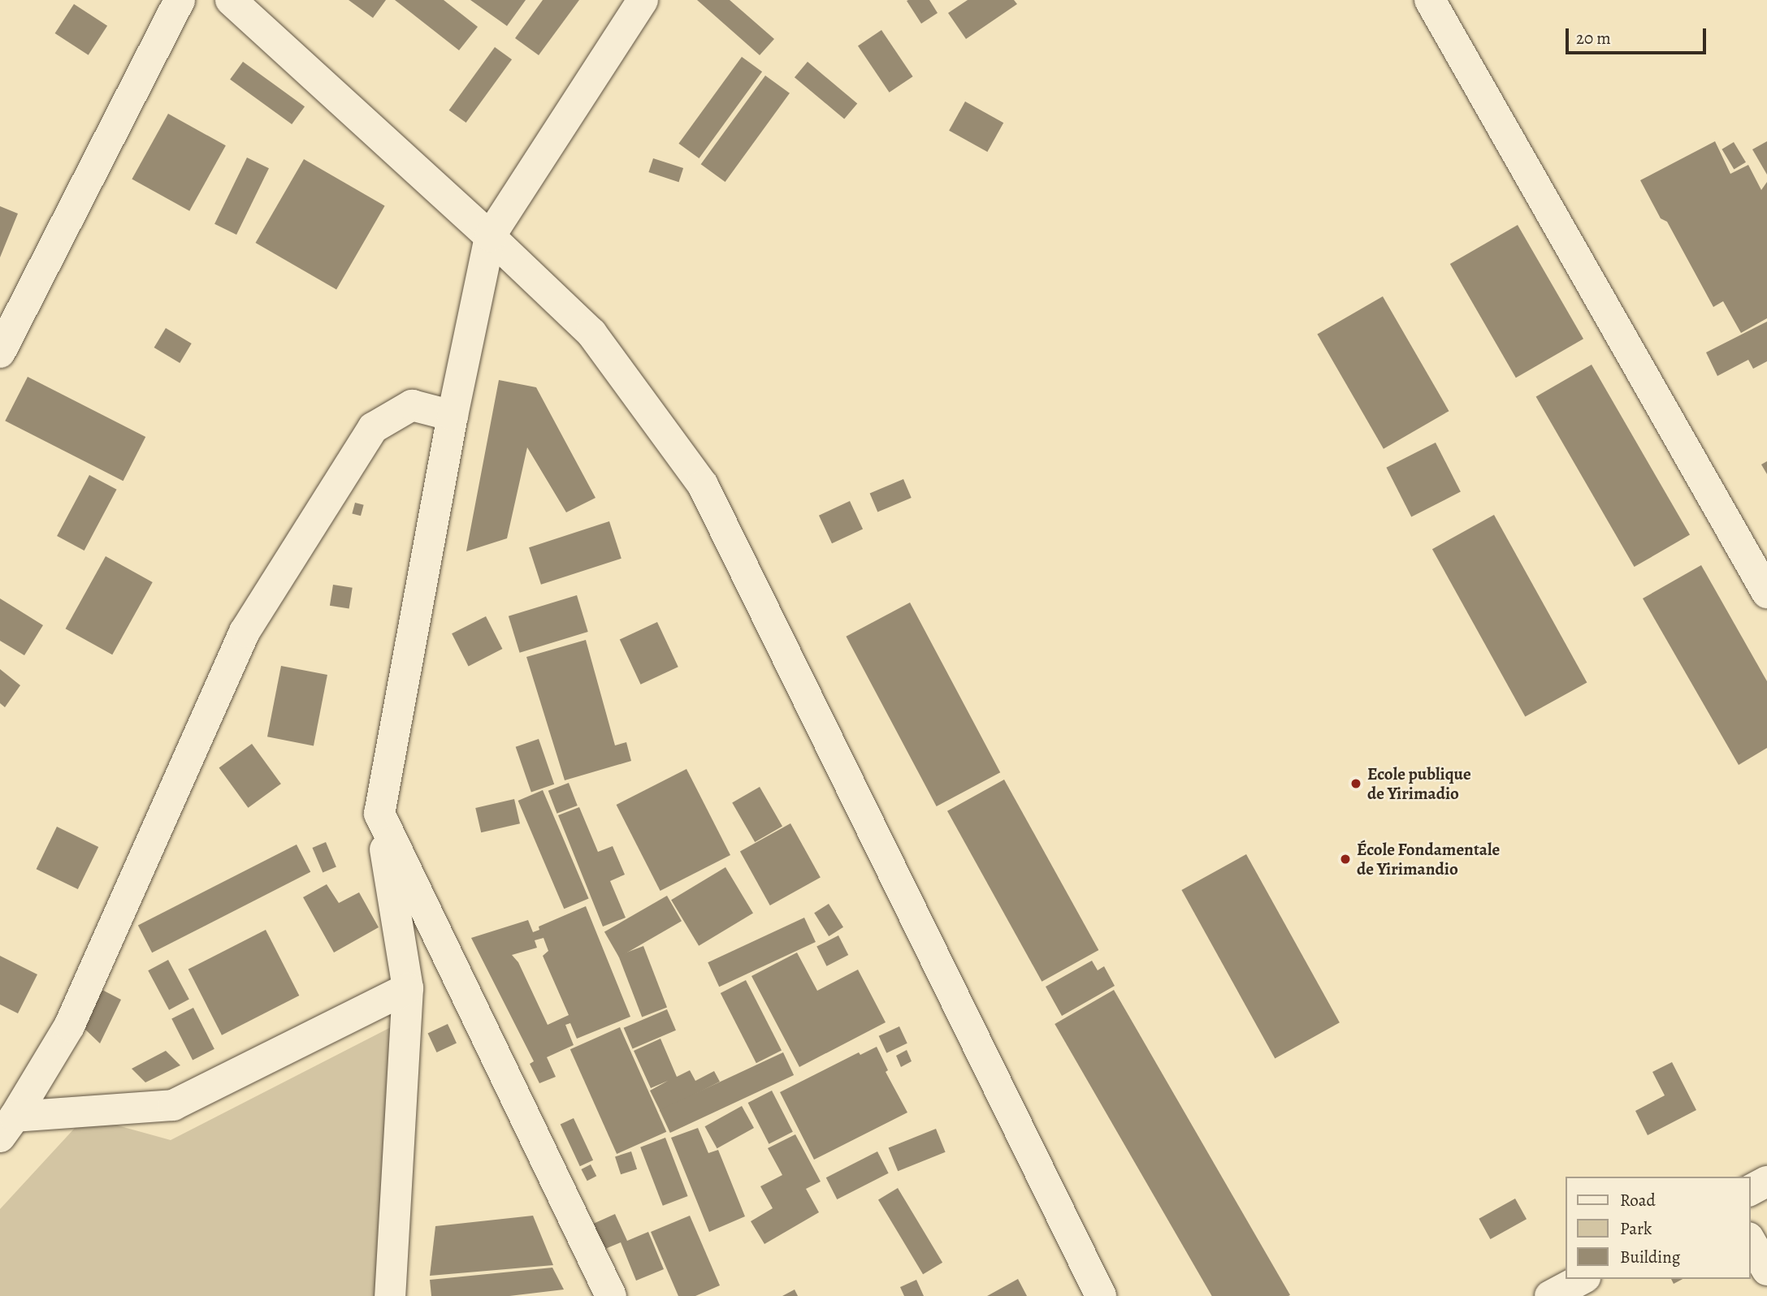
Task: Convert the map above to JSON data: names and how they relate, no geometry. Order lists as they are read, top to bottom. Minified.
{"places":["Ecole publique de Yirimadio","École Fondamentale de Yirimandio"],"legend":["Road","Park","Building"],"scale_bar":"20 m"}
